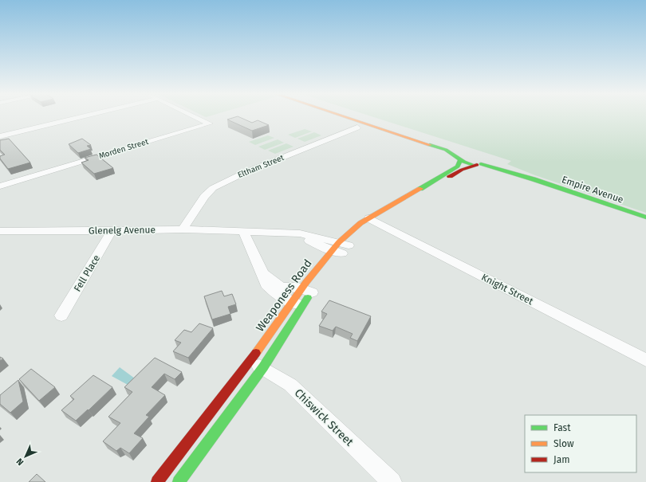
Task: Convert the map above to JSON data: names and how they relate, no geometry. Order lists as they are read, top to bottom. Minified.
{"streets":{"main road":["Empire Avenue","Weaponess Road"],"street":["Morden Street","Eltham Street","Glenelg Avenue","Fell Place","Knight Street","Chiswick Street"]},"crossings":[["Eltham Street","Glenelg Avenue"],["Empire Avenue","Weaponess Road"],["Glenelg Avenue","Fell Place"],["Glenelg Avenue","Weaponess Road"],["Knight Street","Weaponess Road"],["Weaponess Road","Chiswick Street"]],"legend":["Fast","Slow","Jam"],"north":"bottom left"}
